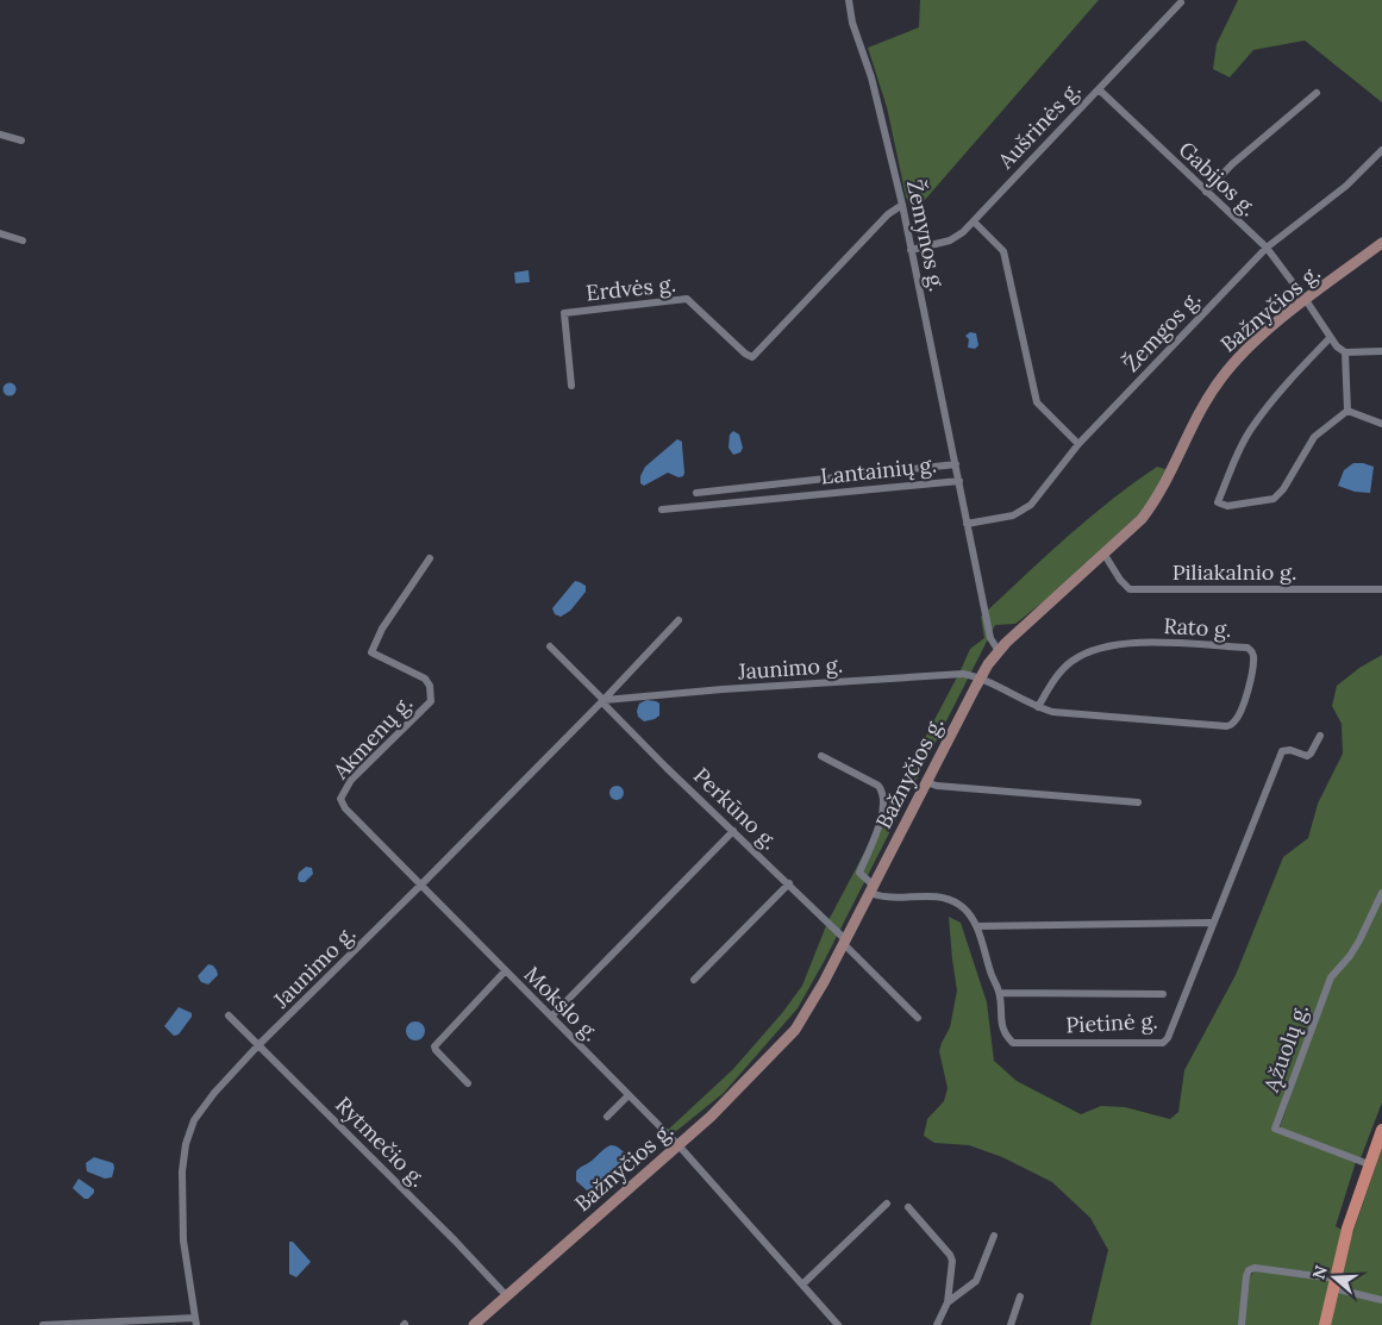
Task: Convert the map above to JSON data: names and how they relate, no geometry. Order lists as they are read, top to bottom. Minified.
{"streets":{"main road":["Bažnyčios g."],"street":["Aušrinės g.","Gabijos g.","Žemynos g.","Erdvės g.","Žemgos g.","Lantainių g.","Piliakalnio g.","Rato g.","Jaunimo g.","Akmenų g.","Perkūno g.","Mokslo g.","Pietinė g.","Ąžuolų g.","Rytmečio g."]},"crossings":[["Aušrinės g.","Gabijos g."],["Aušrinės g.","Žemynos g."],["Gabijos g.","Bažnyčios g."],["Gabijos g.","Žemgos g."],["Žemynos g.","Erdvės g."],["Žemynos g.","Lantainių g."],["Bažnyčios g.","Lantainių g."],["Bažnyčios g.","Piliakalnio g."],["Bažnyčios g.","Rato g."],["Bažnyčios g.","Jaunimo g."],["Bažnyčios g.","Perkūno g."],["Bažnyčios g.","Mokslo g."],["Bažnyčios g.","Pietinė g."],["Bažnyčios g.","Rytmečio g."],["Žemgos g.","Lantainių g."],["Rato g.","Jaunimo g."],["Jaunimo g.","Akmenų g."],["Jaunimo g.","Perkūno g."],["Jaunimo g.","Mokslo g."],["Jaunimo g.","Rytmečio g."],["Akmenų g.","Mokslo g."]],"north":"left"}
